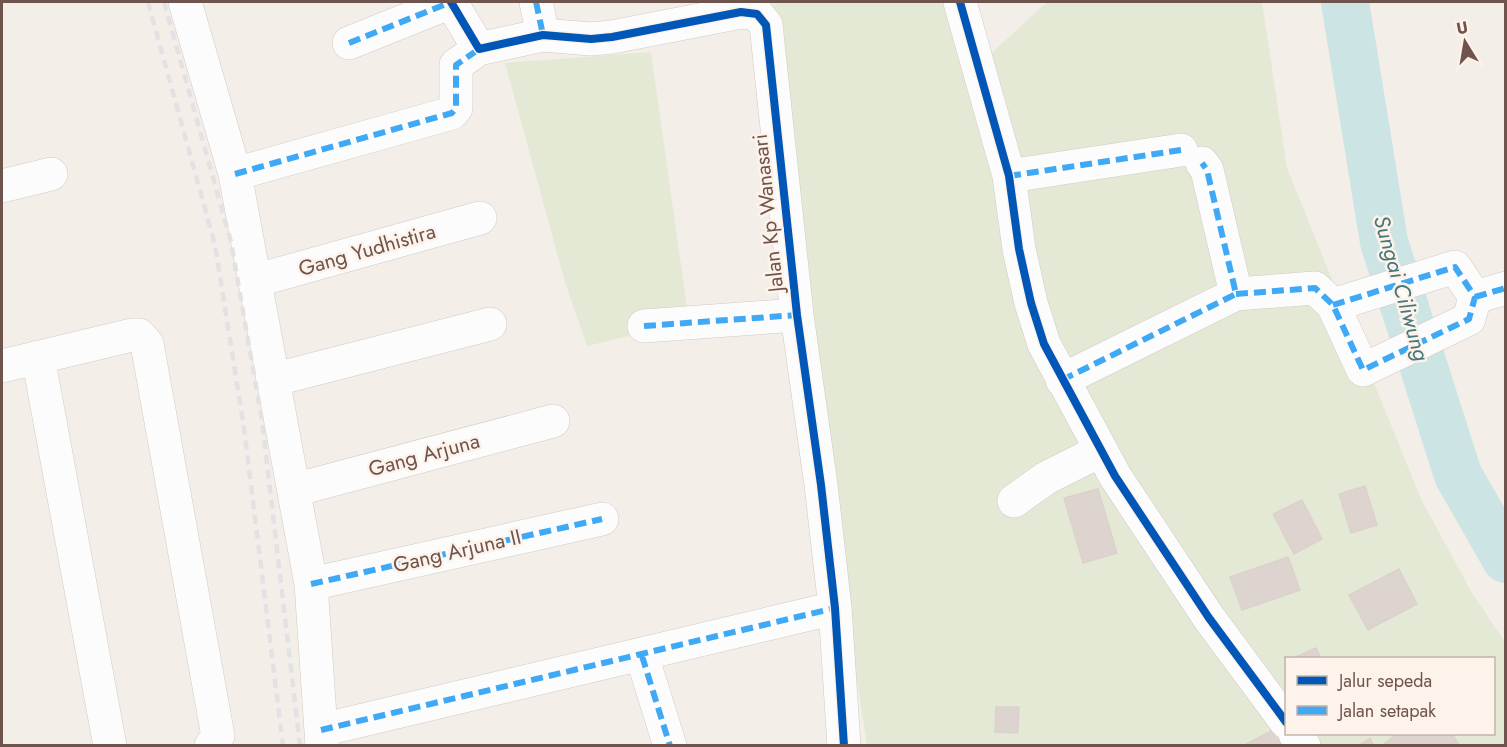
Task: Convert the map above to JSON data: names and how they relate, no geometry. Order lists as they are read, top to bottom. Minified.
{"streets":{"street":["Jalan Kp Wanasari","Gang Yudhistira","Gang Arjuna","Gang Arjuna II"]},"water":["Sungai Ciliwung"],"legend":["Jalur sepeda","Jalan setapak"],"north":"top"}
